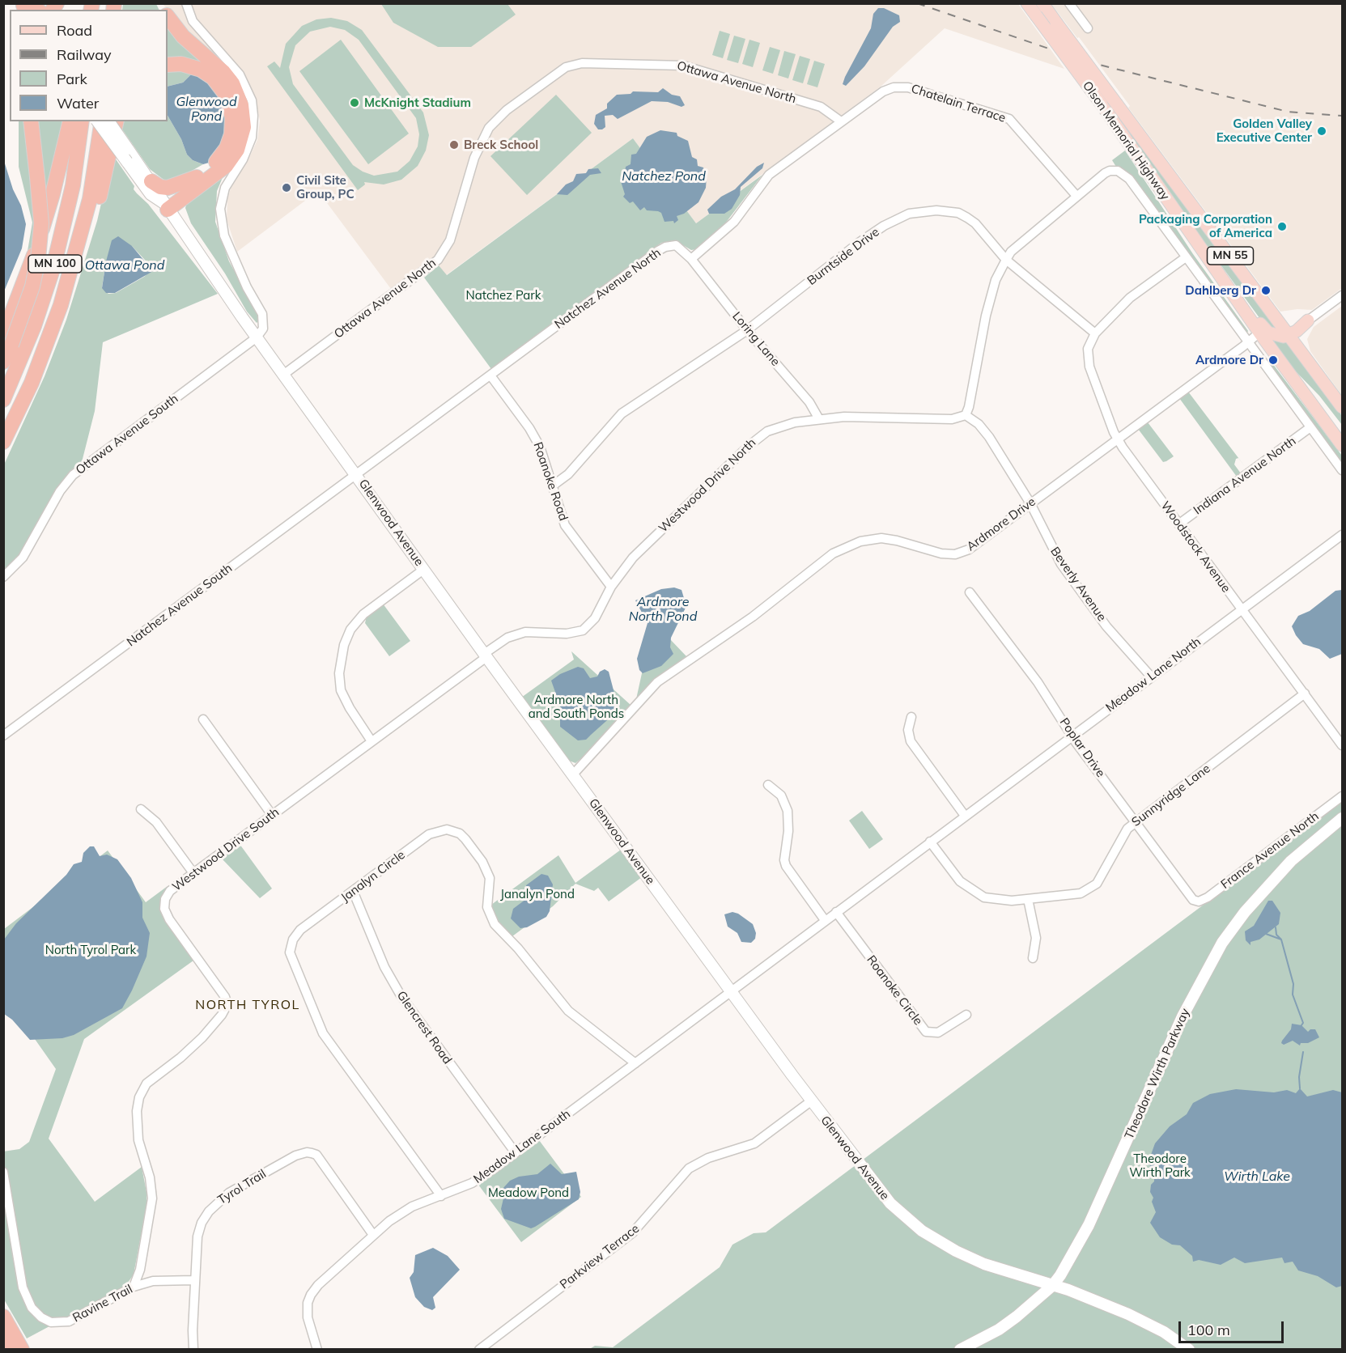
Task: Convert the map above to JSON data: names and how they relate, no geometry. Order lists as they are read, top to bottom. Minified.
{"streets":{"highway":["MN 100"],"main road":["Olson Memorial Highway","MN 55"],"street":["Ottawa Avenue North","Chatelain Terrace","Burntside Drive","Natchez Avenue North","Loring Lane","Ottawa Avenue South","Indiana Avenue North","Roanoke Road","Westwood Drive North","Glenwood Avenue","Ardmore Drive","Woodstock Avenue","Beverly Avenue","Natchez Avenue South","Meadow Lane North","Poplar Drive","Sunnyridge Lane","Westwood Drive South","France Avenue North","Janalyn Circle","Roanoke Circle","Glencrest Road","Theodore Wirth Parkway","Meadow Lane South","Tyrol Trail","Parkview Terrace","Ravine Trail"]},"crossings":[["Ottawa Avenue North","Chatelain Terrace"],["Ottawa Avenue North","Glenwood Avenue"],["Olson Memorial Highway","Ardmore Drive"],["Burntside Drive","Loring Lane"],["Burntside Drive","Roanoke Road"],["Burntside Drive","Woodstock Avenue"],["Natchez Avenue North","Loring Lane"],["Natchez Avenue North","Roanoke Road"],["Natchez Avenue North","Glenwood Avenue"],["Natchez Avenue North","Natchez Avenue South"],["Loring Lane","Westwood Drive North"],["Ottawa Avenue South","Glenwood Avenue"],["Indiana Avenue North","Woodstock Avenue"],["Roanoke Road","Westwood Drive North"],["Westwood Drive North","Glenwood Avenue"],["Westwood Drive North","Beverly Avenue"],["Westwood Drive North","Westwood Drive South"],["Glenwood Avenue","Ardmore Drive"],["Glenwood Avenue","Natchez Avenue South"],["Glenwood Avenue","Westwood Drive South"],["Glenwood Avenue","Theodore Wirth Parkway"],["Glenwood Avenue","Meadow Lane South"],["Glenwood Avenue","Parkview Terrace"],["Ardmore Drive","Woodstock Avenue"],["Ardmore Drive","Beverly Avenue"],["Woodstock Avenue","Meadow Lane North"],["Woodstock Avenue","Sunnyridge Lane"],["Beverly Avenue","Meadow Lane North"],["Meadow Lane North","Poplar Drive"],["Meadow Lane North","Sunnyridge Lane"],["Meadow Lane North","Roanoke Circle"],["Poplar Drive","Sunnyridge Lane"],["Poplar Drive","France Avenue North"],["Westwood Drive South","Ravine Trail"],["Janalyn Circle","Glencrest Road"],["Janalyn Circle","Meadow Lane South"],["Glencrest Road","Meadow Lane South"],["Meadow Lane South","Tyrol Trail"],["Tyrol Trail","Ravine Trail"]],"districts":["NORTH TYROL"],"water":["Glenwood Pond","Natchez Pond","Ottawa Pond","Ardmore North Pond","Wirth Lake"],"parks":["Natchez Park","Ardmore North and South Ponds","Janalyn Pond","North Tyrol Park","Theodore Wirth Park","Meadow Pond"],"places":["McKnight Stadium","Golden Valley Executive Center","Breck School","Civil Site Group, PC","Packaging Corporation of America","Dahlberg Dr","Ardmore Dr"],"legend":["Road","Railway","Park","Water"],"scale_bar":"100 m"}
